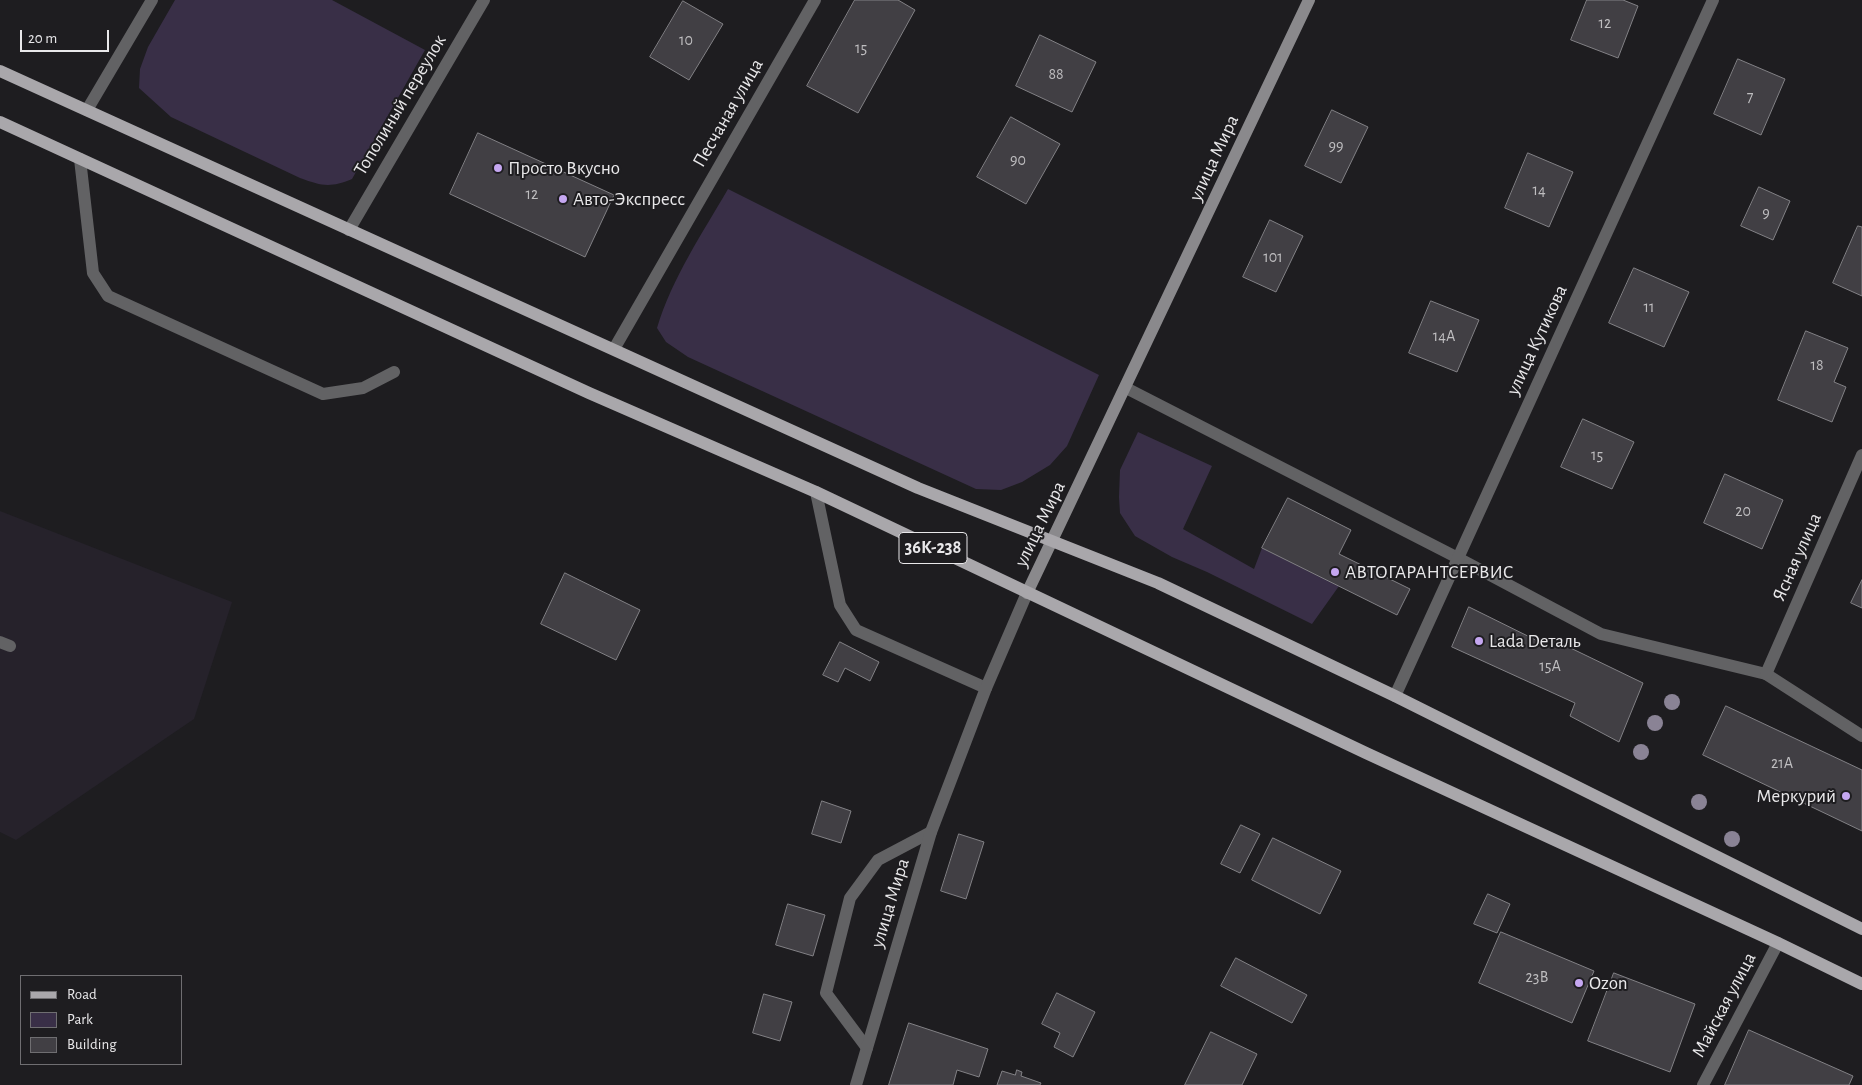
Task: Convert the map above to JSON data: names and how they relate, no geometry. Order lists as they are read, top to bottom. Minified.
{"streets":{"main road":["улица Мира","36К-238"],"street":["Тополиный переулок","Песчаная улица","улица Кутикова","Ясная улица","Майская улица"]},"crossings":[["улица Мира","36К-238"],["36К-238","Майская улица"]],"places":["Просто Вкусно","Авто-Экспресс","АВТОГАРАНТСЕРВИС","Lada Dеталь","Меркурий","Ozon"],"house_numbers":["12","10","15","88","7","99","90","14","12","9","101","11","14А","18","15","20","15А","21А","23В"],"legend":["Road","Park","Building"],"scale_bar":"20 m"}
